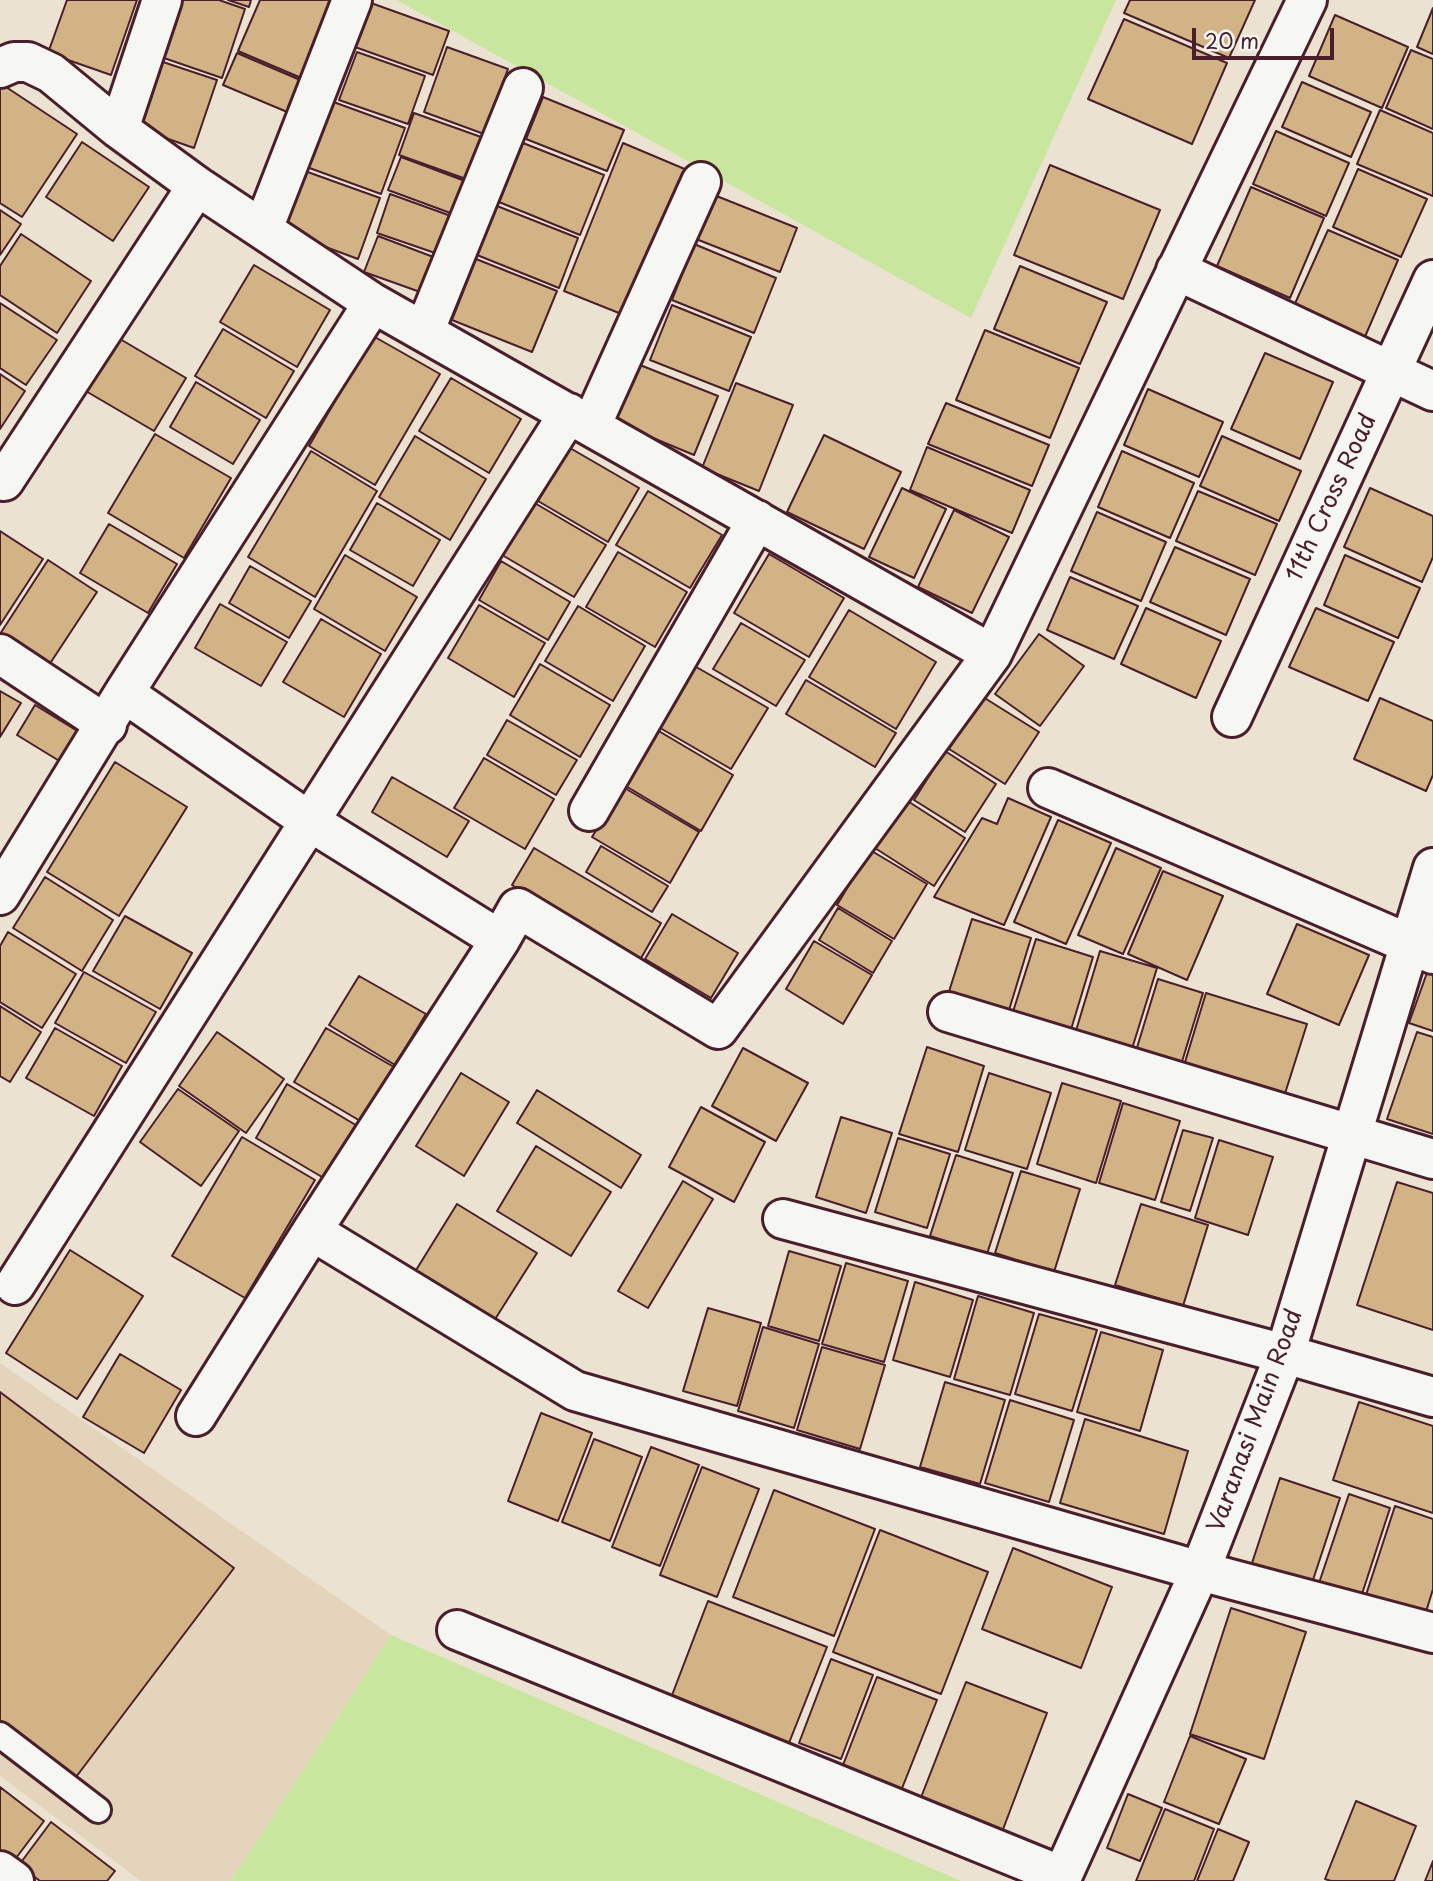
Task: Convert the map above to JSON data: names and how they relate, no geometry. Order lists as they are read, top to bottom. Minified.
{"streets":{"street":["11th Cross Road","Varanasi Main Road"]},"scale_bar":"20 m"}
